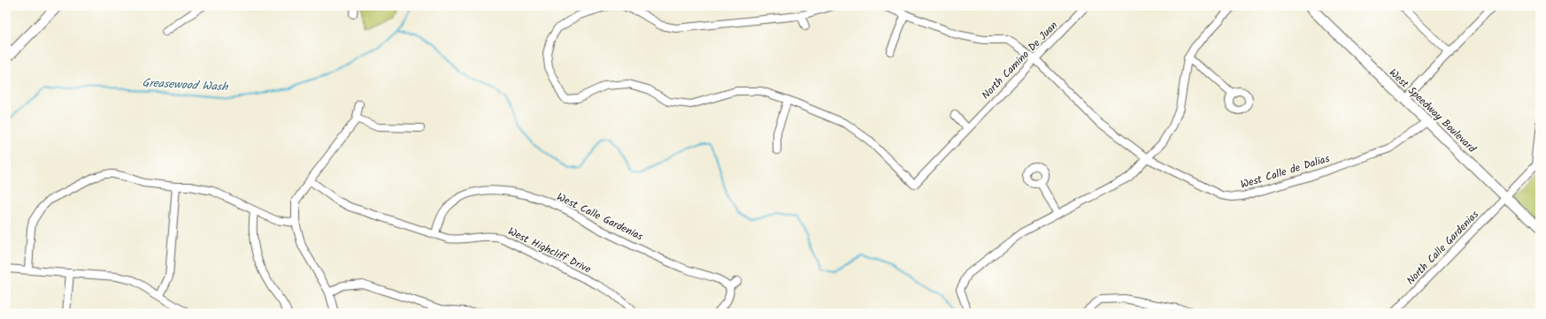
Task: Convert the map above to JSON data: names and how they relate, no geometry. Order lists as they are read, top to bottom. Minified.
{"streets":{"main road":["West Speedway Boulevard"],"street":["North Camino De Juan","West Calle de Dalias","West Calle Gardenias","North Calle Gardenias","West Highcliff Drive"]},"crossings":[["North Camino De Juan","West Calle de Dalias"],["West Speedway Boulevard","West Calle de Dalias"],["West Speedway Boulevard","North Calle Gardenias"],["West Calle Gardenias","West Highcliff Drive"]],"water":["Greasewood Wash"]}
